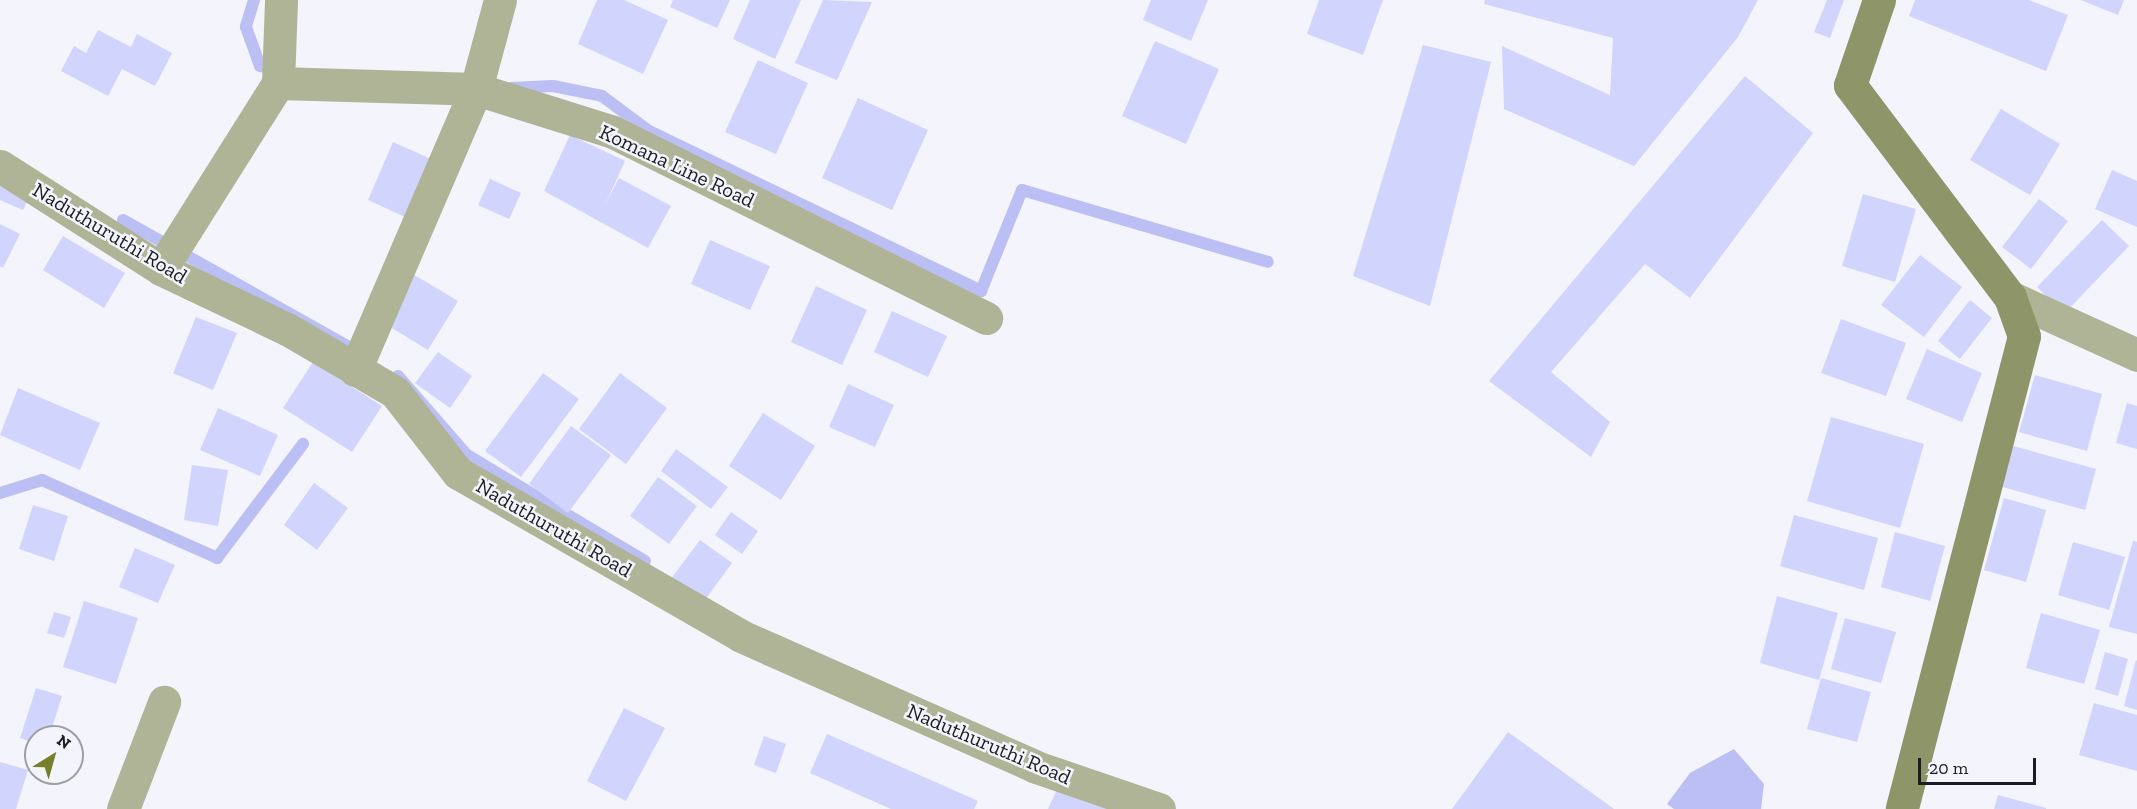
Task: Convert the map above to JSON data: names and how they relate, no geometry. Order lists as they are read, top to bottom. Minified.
{"streets":{"street":["Komana Line Road","Naduthuruthi Road"]},"scale_bar":"20 m","north":"top right"}
